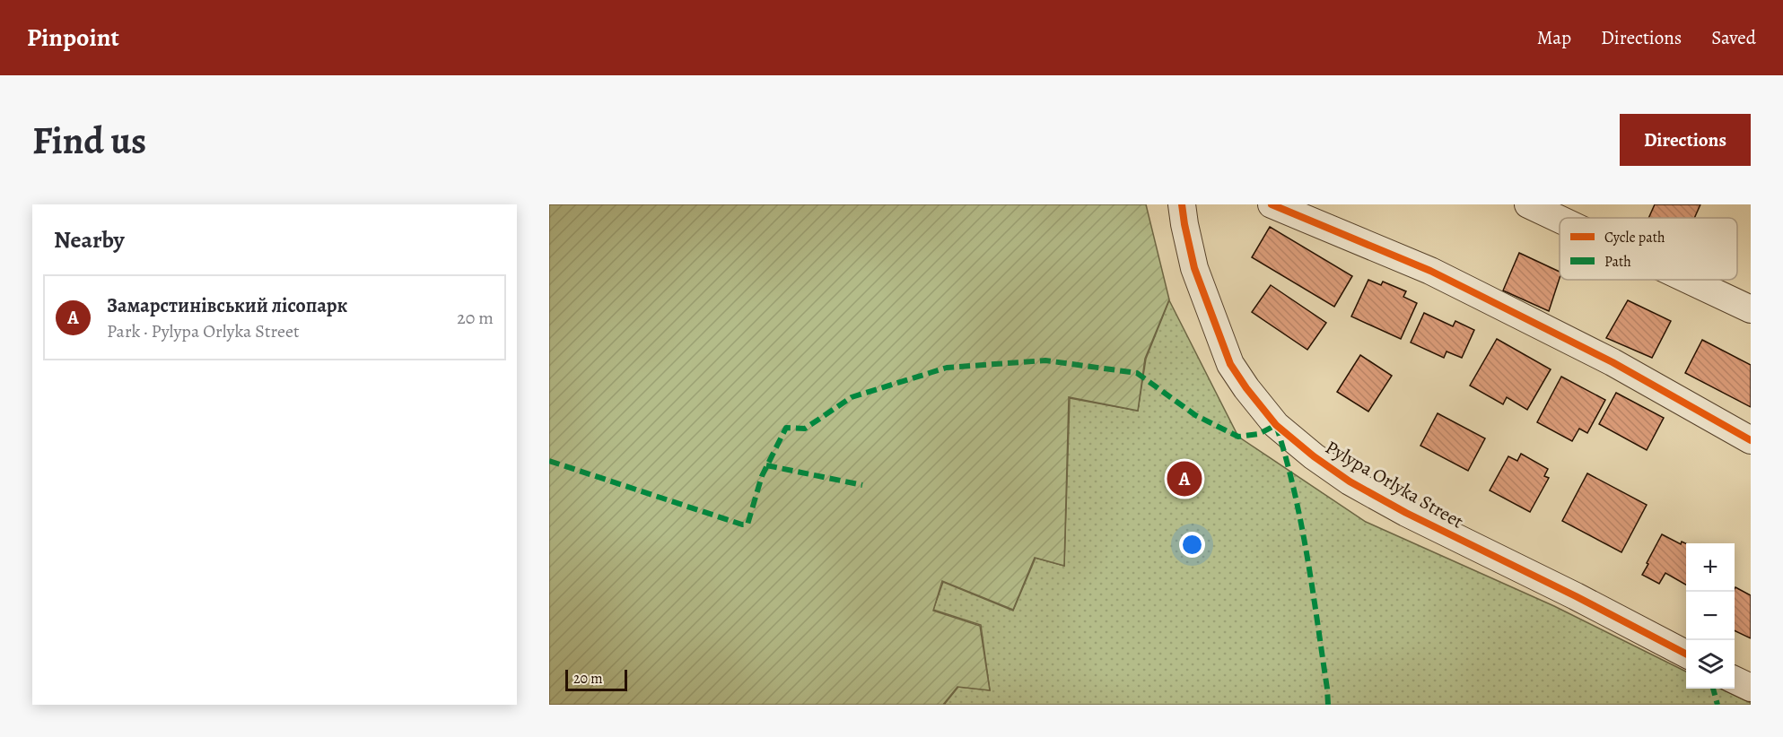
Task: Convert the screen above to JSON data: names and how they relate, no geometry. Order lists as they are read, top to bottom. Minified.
{"streets":{"street":["Pylypa Orlyka Street"]},"legend":["Cycle path","Path"],"scale_bar":"20 m","page":{"header":"Pinpoint","nav":["Map","Directions","Saved"],"buttons":"Directions","title":"Find us","heading":"Nearby","list":[{"mark":"A","name":"Замарстинівський лісопарк","note":"Park · Pylypa Orlyka Street","value":"20 m"}],"pins":"A","map_buttons":["+","−"],"scale":"20 m"}}
